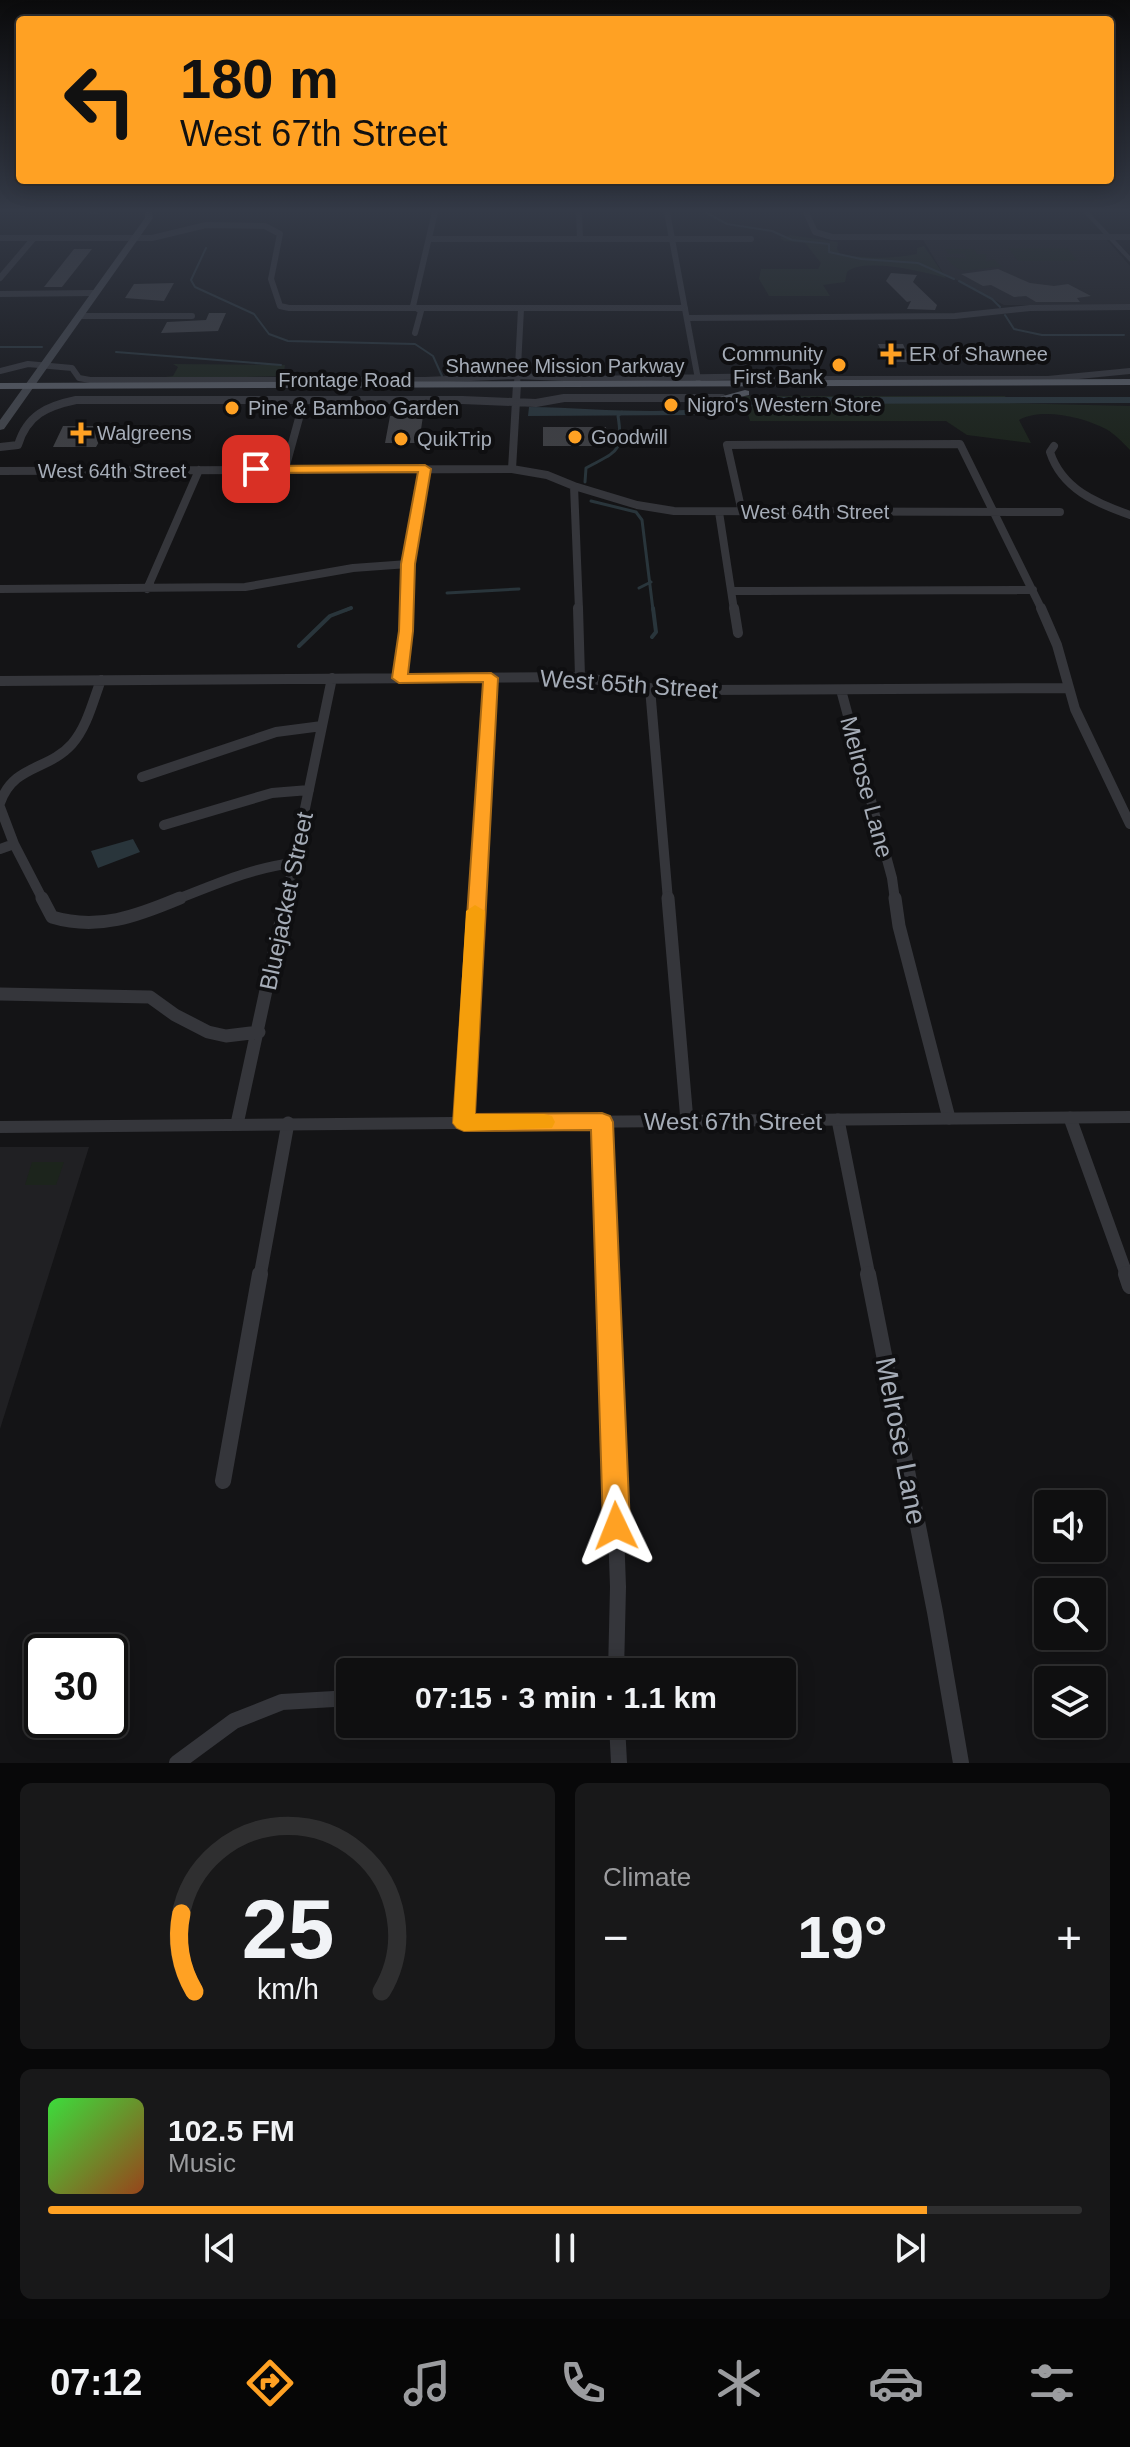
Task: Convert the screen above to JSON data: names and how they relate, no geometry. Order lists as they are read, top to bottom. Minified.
{"streets":{"highway":["Shawnee Mission Parkway"],"street":["Frontage Road","West 64th Street","West 65th Street","Melrose Lane","Bluejacket Street","West 67th Street"]},"crossings":[["Shawnee Mission Parkway","Frontage Road"],["West 65th Street","Melrose Lane"],["West 65th Street","Bluejacket Street"],["Melrose Lane","West 67th Street"],["Bluejacket Street","West 67th Street"]],"places":{"health":["ER of Shawnee","Walgreens"],"other":["Community First Bank","Nigro's Western Store","Pine & Bamboo Garden","Goodwill","QuikTrip"]},"page":{"turn":["180 m","West 67th Street"],"limit":"30","trip":"07:15 · 3 min · 1.1 km","tile":"Climate","heat":["−","19°","+"],"song":["102.5 FM","Music"],"tabs":"07:12","gauge":["25","km/h"]}}
